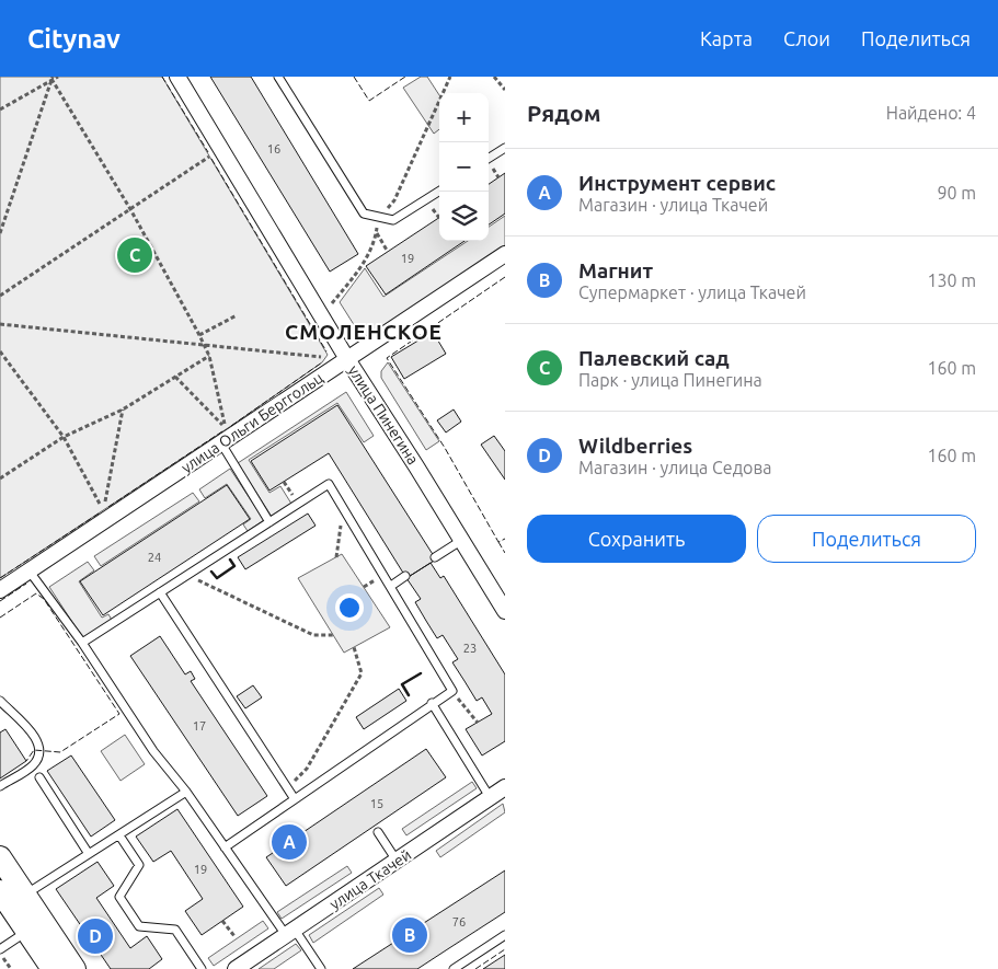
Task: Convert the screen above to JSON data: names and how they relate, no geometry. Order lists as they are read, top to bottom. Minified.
{"streets":{"street":["улица Пинегина","улица Ольги Берггольц","улица Ткачей"]},"crossings":[["улица Пинегина","улица Ольги Берггольц"]],"districts":["СМОЛЕНСКОЕ"],"house_numbers":["16","19","24","23","17","15","19","76"],"page":{"header":"Citynav","nav":["Карта","Слои","Поделиться"],"heading":["Рядом","Найдено: 4"],"map_buttons":["+","−"],"list":[{"mark":"A","name":"Инструмент сервис","note":"Магазин · улица Ткачей","value":"90 m"},{"mark":"B","name":"Магнит","note":"Супермаркет · улица Ткачей","value":"130 m"},{"mark":"C","name":"Палевский сад","note":"Парк · улица Пинегина","value":"160 m"},{"mark":"D","name":"Wildberries","note":"Магазин · улица Седова","value":"160 m"}],"pins":["C","A","B","D"],"buttons":["Сохранить","Поделиться"]}}
